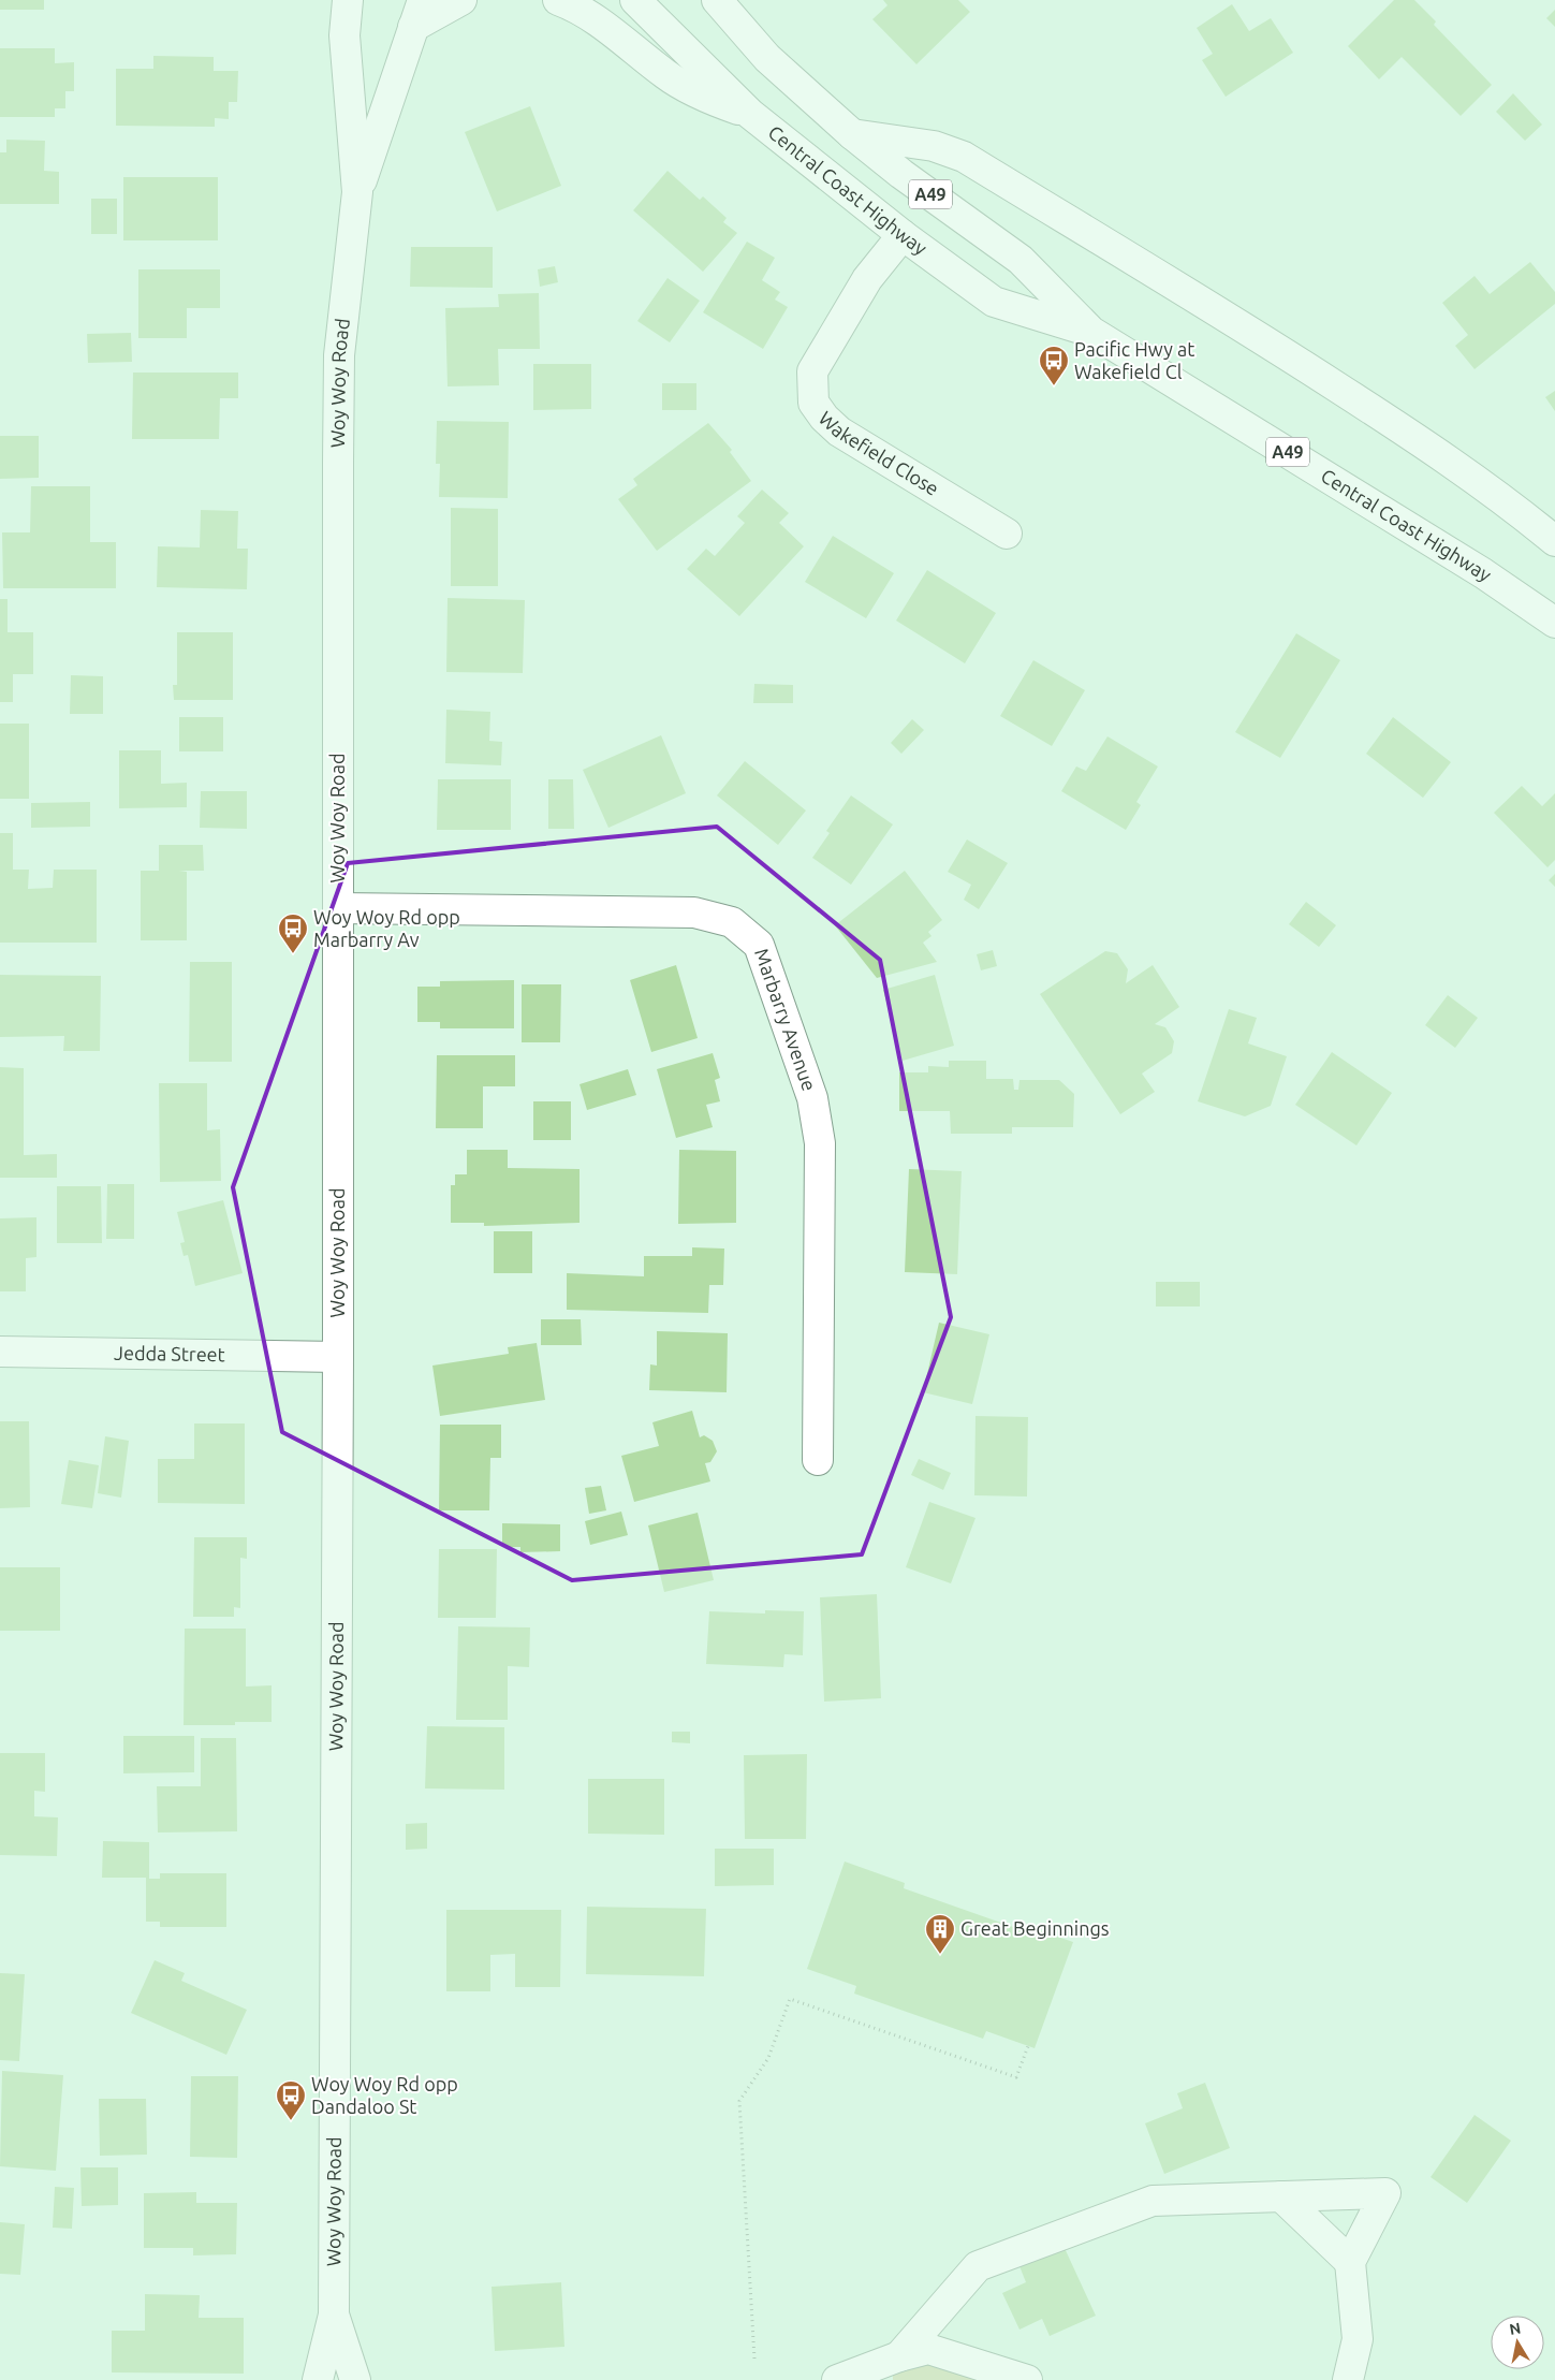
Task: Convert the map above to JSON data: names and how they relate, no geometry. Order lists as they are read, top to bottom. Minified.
{"streets":{"main road":["Central Coast Highway","A49","Woy Woy Road","Wakefield Close","Marbarry Avenue","Jedda Street"]},"crossings":[["Central Coast Highway","Wakefield Close"],["Woy Woy Road","Marbarry Avenue"],["Woy Woy Road","Jedda Street"]],"places":{"bus stop":["Pacific Hwy at Wakefield Cl","Woy Woy Rd opp Marbarry Av","Woy Woy Rd opp Dandaloo St"],"building":["Great Beginnings"]},"north":"top"}
